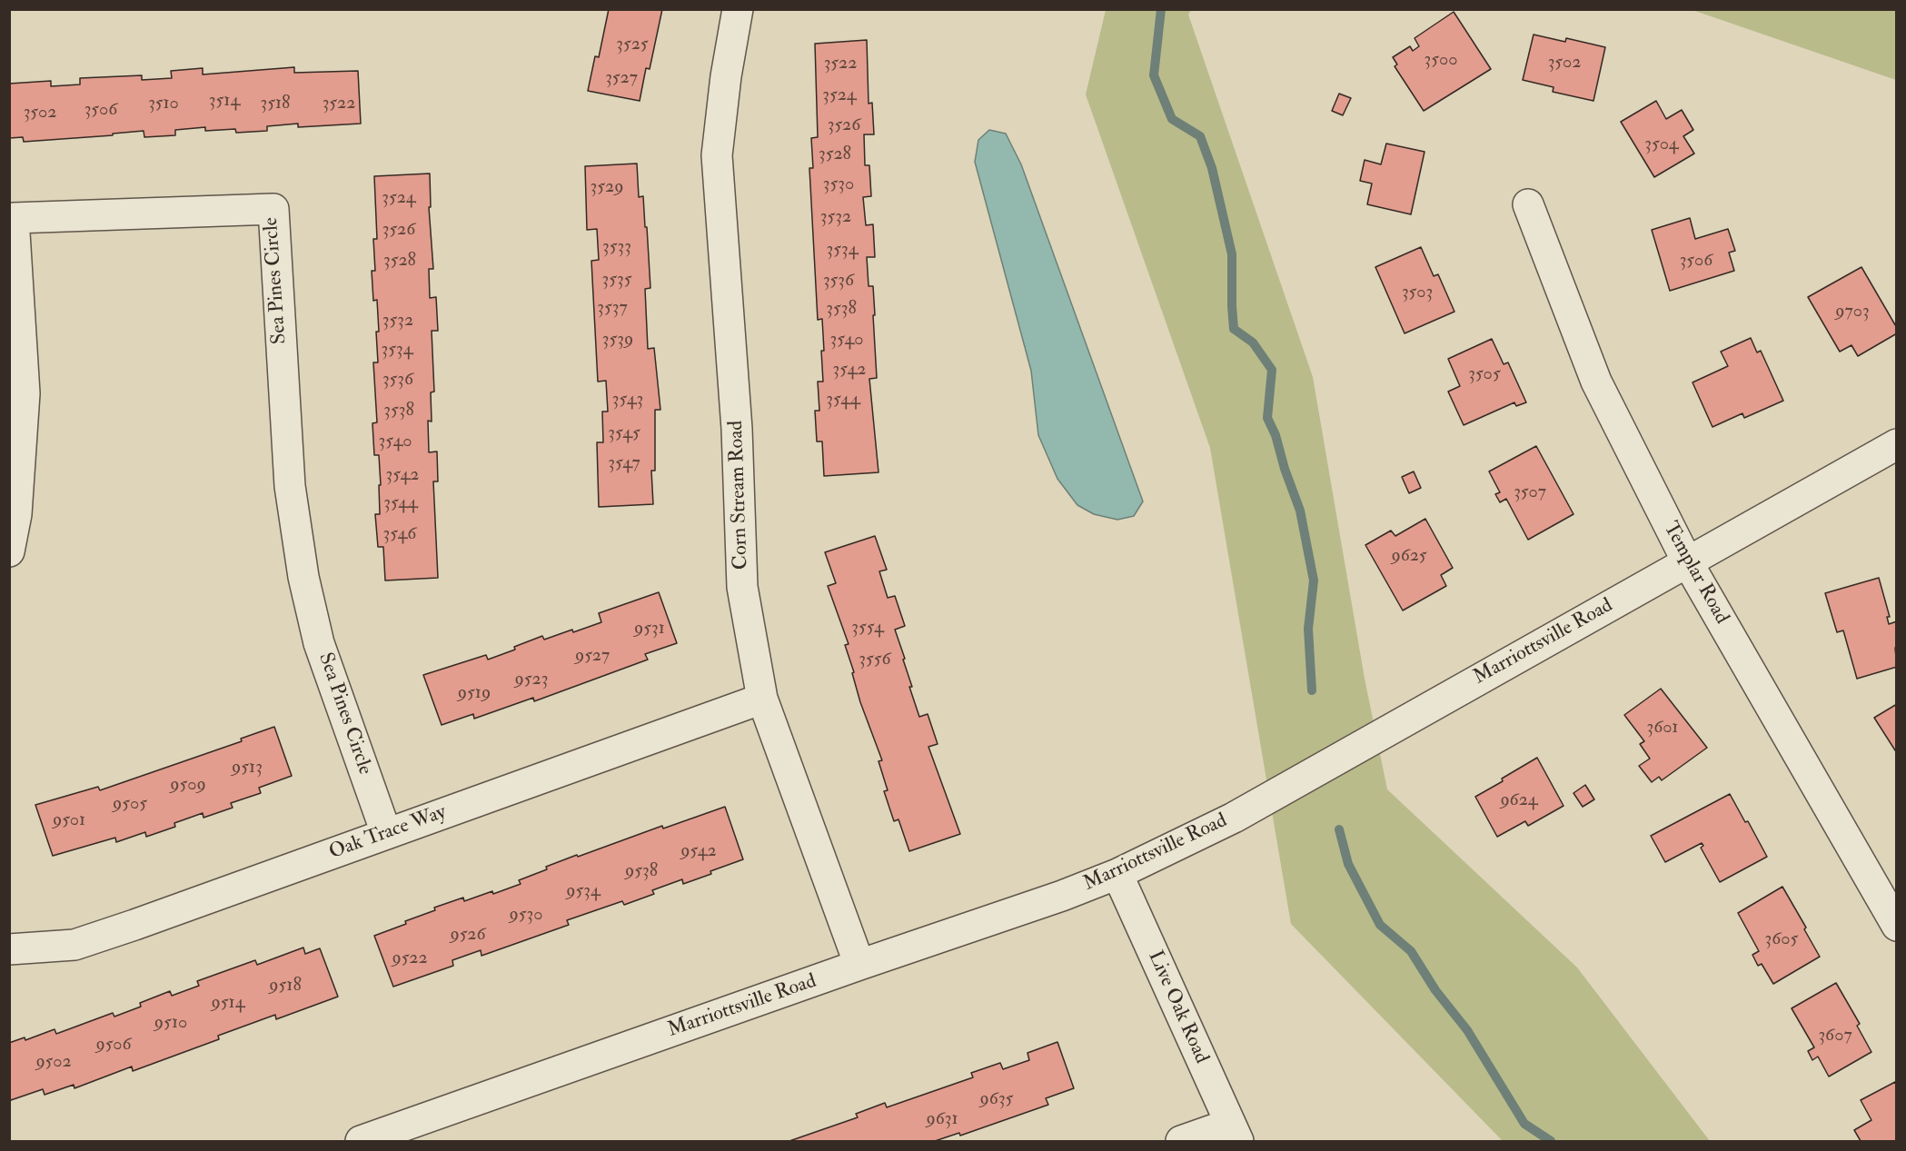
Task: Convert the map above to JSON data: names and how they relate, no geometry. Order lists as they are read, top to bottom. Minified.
{"streets":{"street":["Sea Pines Circle","Corn Stream Road","Templar Road","Marriottsville Road","Oak Trace Way","Live Oak Road"]},"crossings":[["Sea Pines Circle","Oak Trace Way"],["Corn Stream Road","Marriottsville Road"],["Corn Stream Road","Oak Trace Way"],["Templar Road","Marriottsville Road"],["Marriottsville Road","Live Oak Road"]],"house_numbers":["3525","3500","3502","3522","3527","3524","3514","3510","3518","3522","3506","3502","3526","3504","3528","3530","3529","3524","3532","3526","3533","3534","3528","3506","3535","3536","3503","3537","3538","9703","3532","3539","3540","3534","3542","3505","3536","3543","3544","3538","3545","3540","3547","3542","3507","3544","3546","9625","3554","9531","9527","3556","9523","9519","3601","9513","9509","9624","9505","9501","9542","9538","9534","9530","9526","3605","9522","9518","9514","9510","3607","9506","9502","9635","9631"]}
